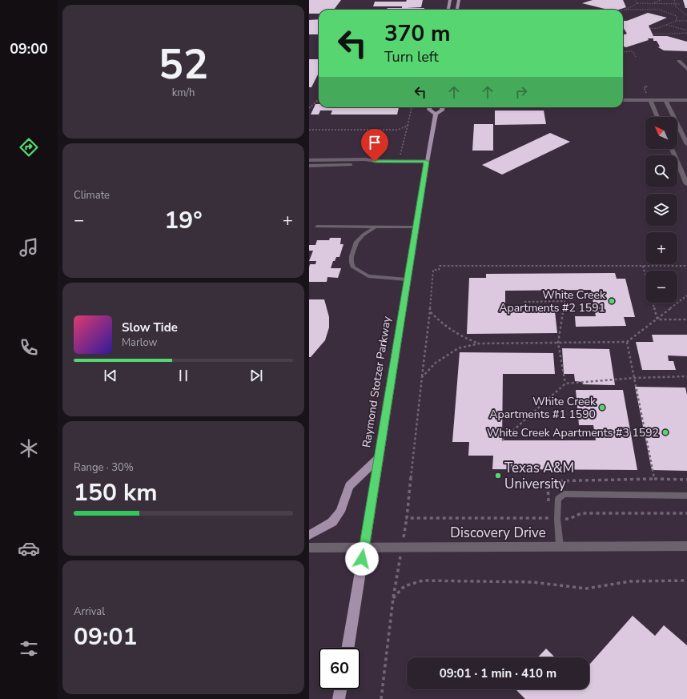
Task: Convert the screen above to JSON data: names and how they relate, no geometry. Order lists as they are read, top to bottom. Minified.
{"streets":{"main road":["Raymond Stotzer Parkway"],"street":["Discovery Drive"]},"crossings":[["Raymond Stotzer Parkway","Discovery Drive"]],"places":["White Creek Apartments #2 1591","White Creek Apartments #1 1590","White Creek Apartments #3 1592","Texas A&M University"],"north":"top left","page":{"tabs":"09:00","tile":[["52","km/h"],"Climate",["Range · 30%","150 km"],["Arrival","09:01"]],"turn":["370 m","Turn left"],"map_buttons":["+","−"],"heat":["−","19°","+"],"song":["Slow Tide","Marlow"],"limit":"60","trip":"09:01 · 1 min · 410 m"}}
